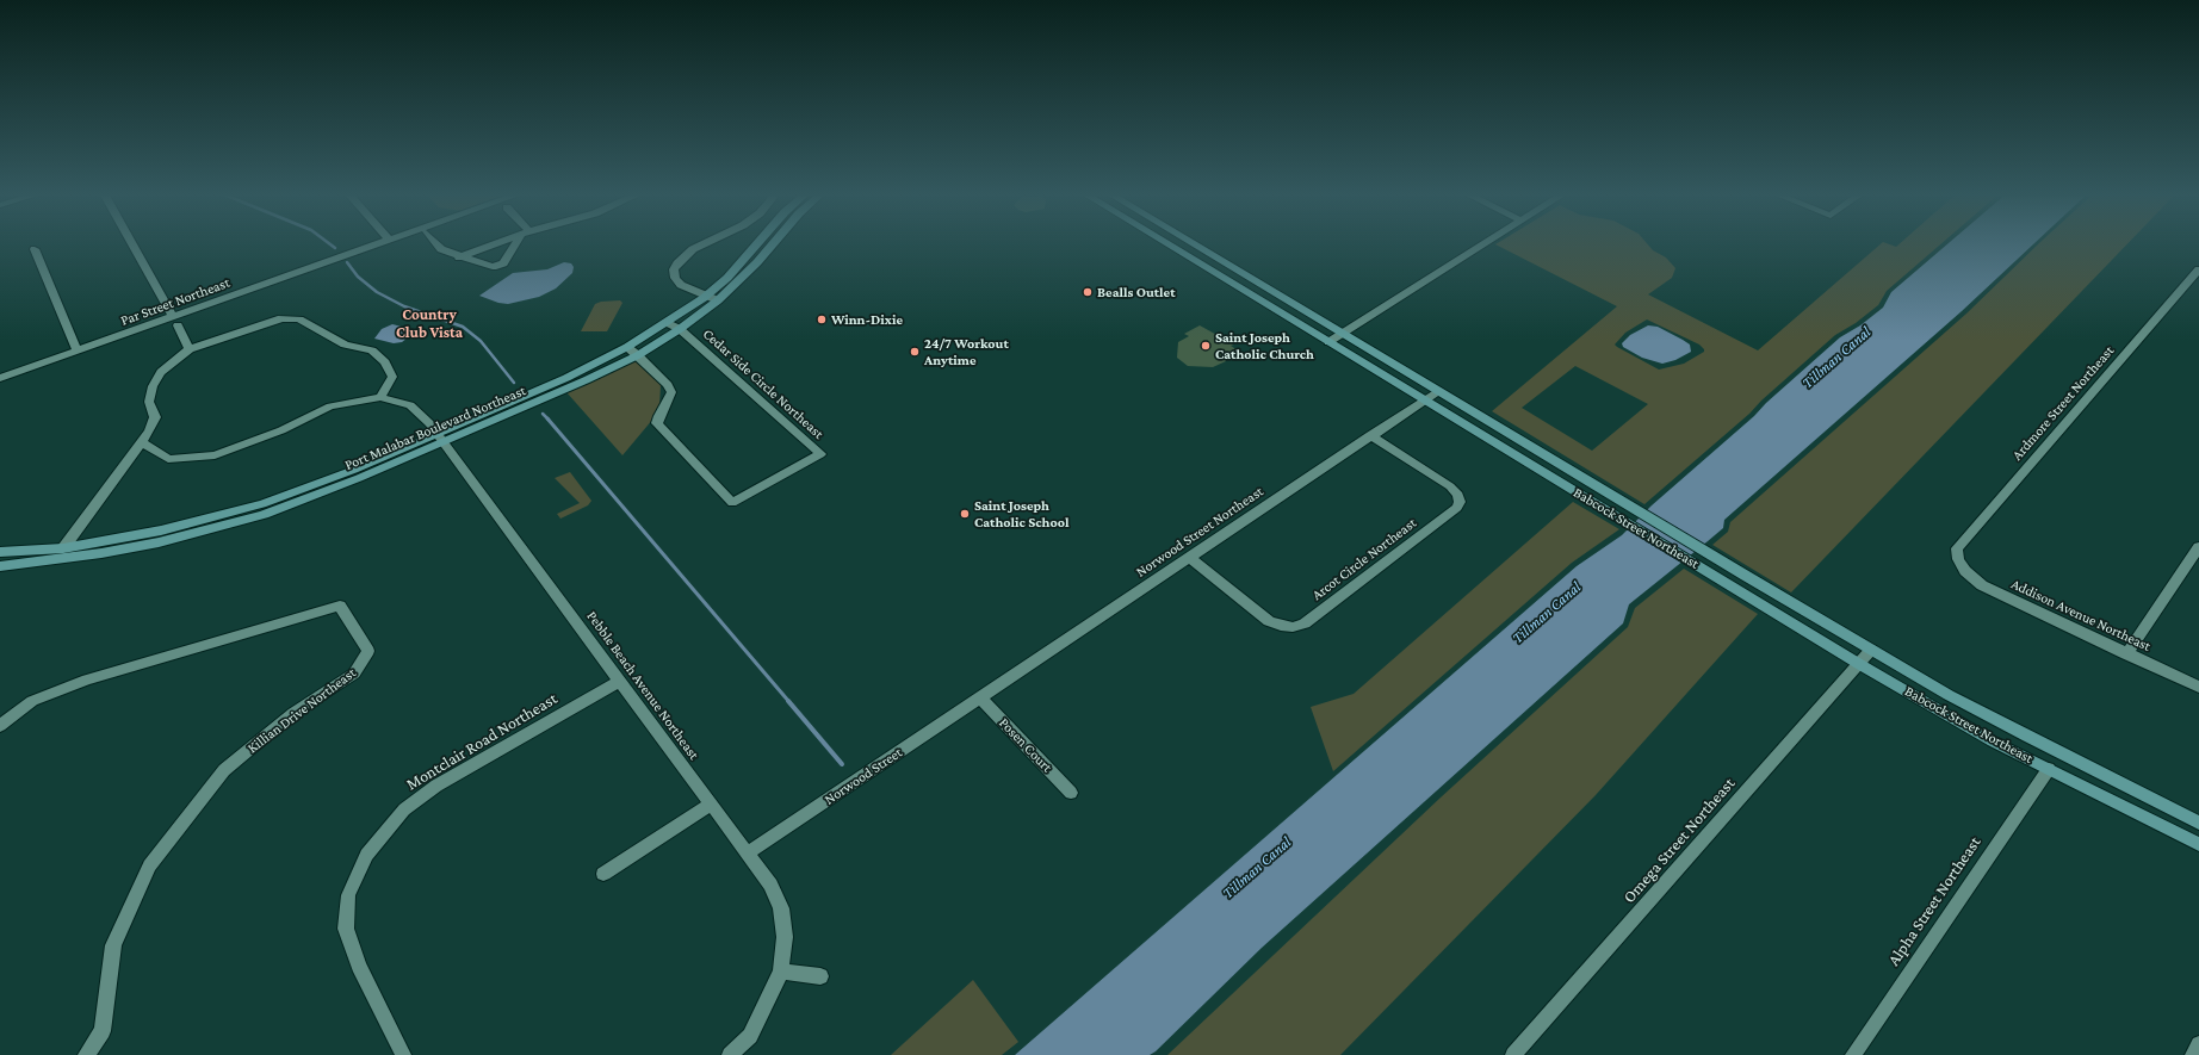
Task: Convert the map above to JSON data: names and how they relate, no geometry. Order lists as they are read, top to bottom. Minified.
{"streets":{"main road":["Port Malabar Boulevard Northeast","Babcock Street Northeast"],"street":["Par Street Northeast","Cedar Side Circle Northeast","Ardmore Street Northeast","Norwood Street Northeast","Arcot Circle Northeast","Addison Avenue Northeast","Pebble Beach Avenue Northeast","Killian Drive Northeast","Montclair Road Northeast","Posen Court","Norwood Street","Omega Street Northeast","Alpha Street Northeast"]},"crossings":[["Cedar Side Circle Northeast","Port Malabar Boulevard Northeast"],["Ardmore Street Northeast","Addison Avenue Northeast"],["Port Malabar Boulevard Northeast","Pebble Beach Avenue Northeast"],["Babcock Street Northeast","Norwood Street Northeast"],["Babcock Street Northeast","Omega Street Northeast"],["Babcock Street Northeast","Alpha Street Northeast"],["Norwood Street Northeast","Arcot Circle Northeast"],["Norwood Street Northeast","Posen Court"],["Norwood Street Northeast","Norwood Street"],["Pebble Beach Avenue Northeast","Montclair Road Northeast"],["Pebble Beach Avenue Northeast","Norwood Street"],["Posen Court","Norwood Street"]],"districts":["Country Club Vista"],"water":["Tillman Canal"],"places":["Bealls Outlet","Winn-Dixie","Saint Joseph Catholic Church","24/7 Workout Anytime","Saint Joseph Catholic School"]}
